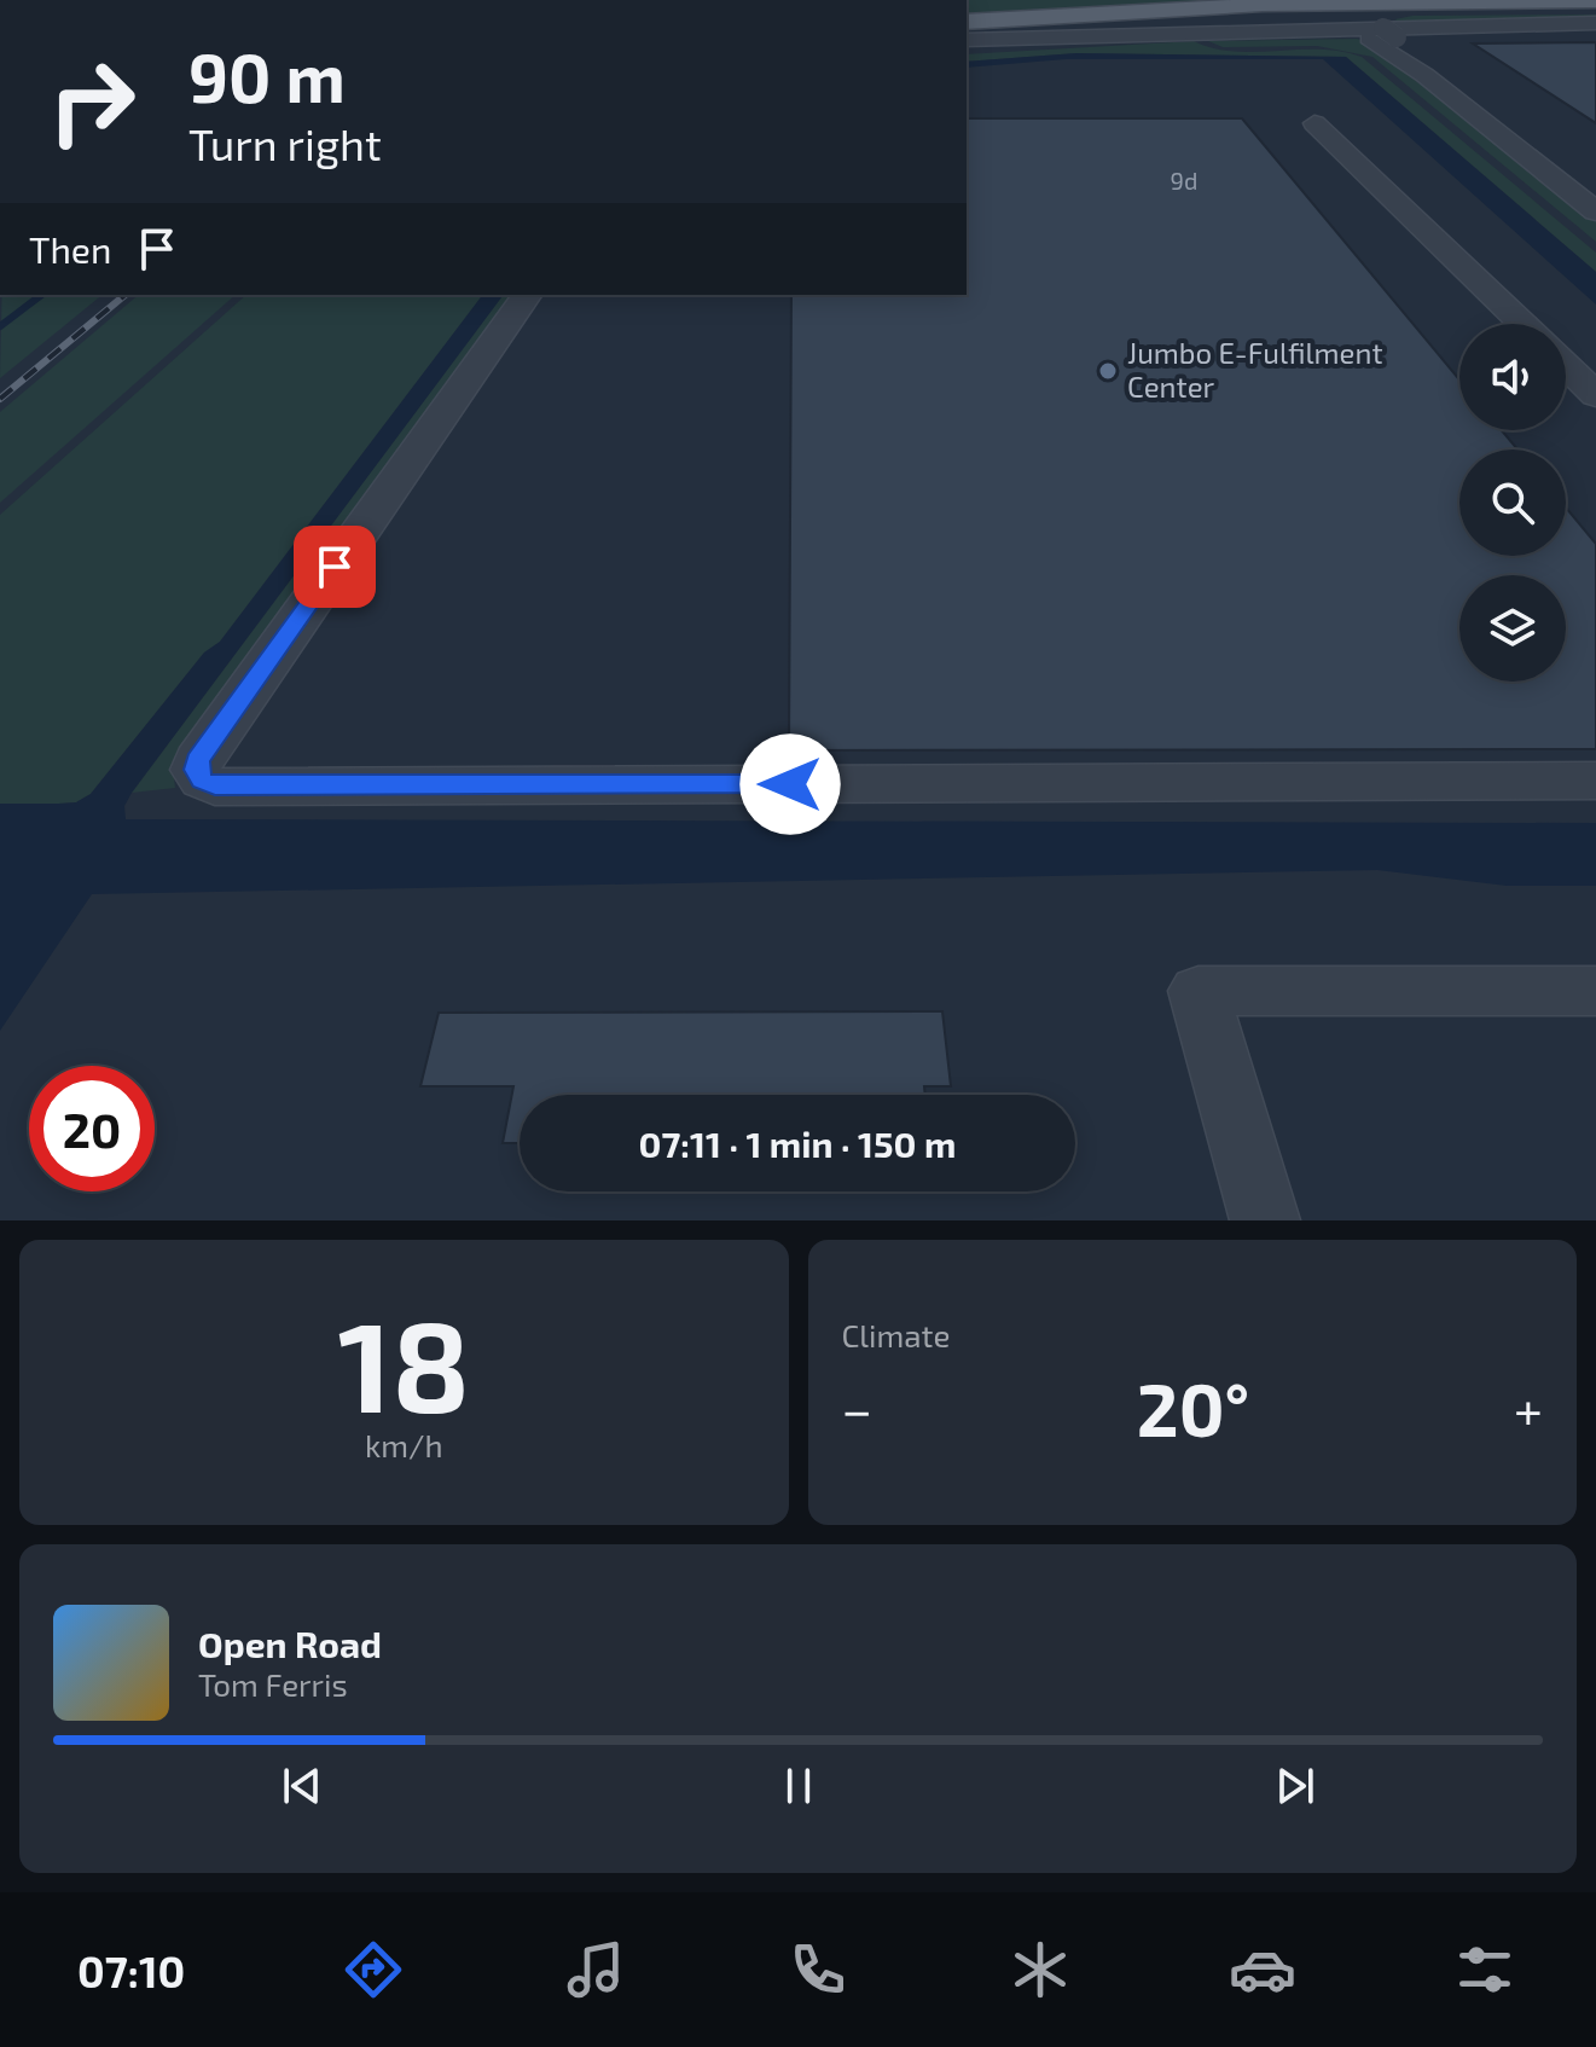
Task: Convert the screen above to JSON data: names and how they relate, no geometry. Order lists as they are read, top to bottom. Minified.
{"places":["Jumbo E-Fulfilment Center"],"house_numbers":["9d"],"page":{"turn":["90 m","Turn right"],"then":"Then","limit":"20","trip":"07:11 · 1 min · 150 m","tile":[["18","km/h"],"Climate"],"heat":["−","20°","+"],"song":["Open Road","Tom Ferris"],"tabs":"07:10"}}
